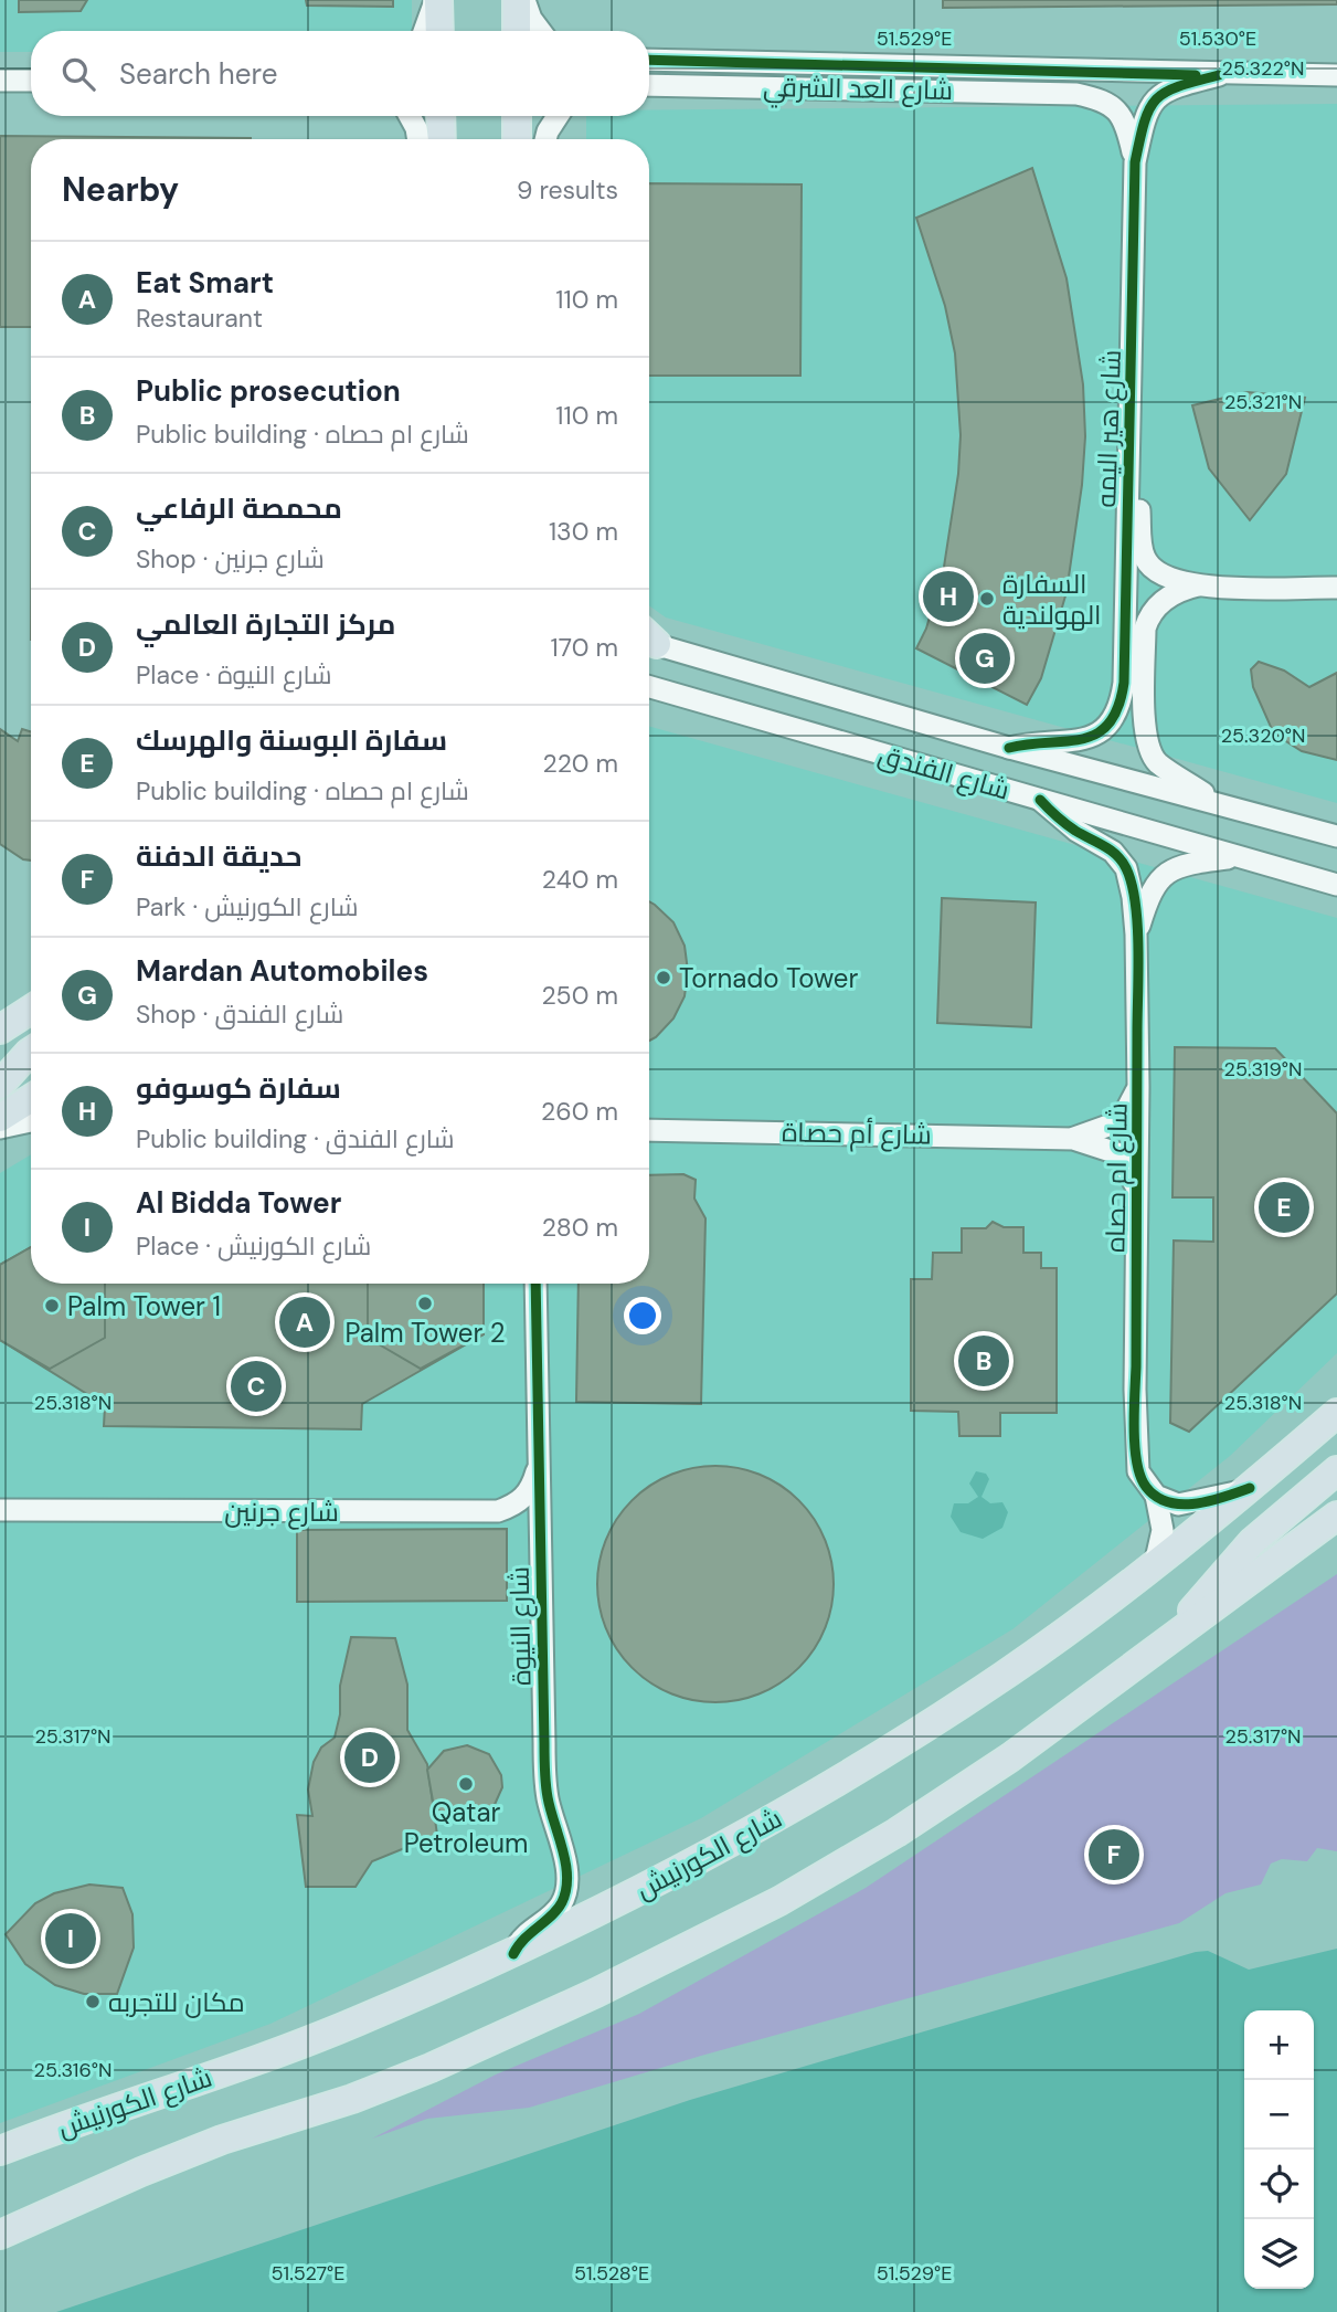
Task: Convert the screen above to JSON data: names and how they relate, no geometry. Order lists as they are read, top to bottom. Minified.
{"streets":{"main road":["شارع الكورنيش"],"street":["شارع العد الشرقي","شارع هير اليمه","شارع الفندق","شارع أم حصاة","شارع ام حصاه","شارع جرنين","شارع النيوة"]},"crossings":[["شارع العد الشرقي","شارع هير اليمه"],["شارع هير اليمه","شارع الفندق"],["شارع الفندق","شارع ام حصاه"],["شارع أم حصاة","شارع ام حصاه"],["شارع ام حصاه","شارع الكورنيش"],["شارع جرنين","شارع النيوة"],["شارع النيوة","شارع الكورنيش"]],"places":["السفارة الهولندية","Tornado Tower","Palm Tower 2","Palm Tower 1","Qatar Petroleum","مكان للتجربه"],"page":{"search":"Search here","heading":["Nearby","9 results"],"list":[{"mark":"A","name":"Eat Smart","note":"Restaurant","value":"110 m"},{"mark":"B","name":"Public prosecution","note":"Public building · شارع ام حصاه","value":"110 m"},{"mark":"C","name":"محمصة الرفاعي","note":"Shop · شارع جرنين","value":"130 m"},{"mark":"D","name":"مركز التجارة العالمي","note":"Place · شارع النيوة","value":"170 m"},{"mark":"E","name":"سفارة البوسنة والهرسك","note":"Public building · شارع ام حصاه","value":"220 m"},{"mark":"F","name":"حديقة الدفنة","note":"Park · شارع الكورنيش","value":"240 m"},{"mark":"G","name":"Mardan Automobiles","note":"Shop · شارع الفندق","value":"250 m"},{"mark":"H","name":"سفارة كوسوفو","note":"Public building · شارع الفندق","value":"260 m"},{"mark":"I","name":"Al Bidda Tower","note":"Place · شارع الكورنيش","value":"280 m"}],"pins":["H","G","E","A","B","C","D","F","I"],"map_buttons":["+","−"]},"coordinates":["51.529°E","51.530°E","25.322°N","25.321°N","25.320°N","25.319°N","25.318°N","25.317°N","25.316°N","51.527°E","51.528°E"]}
